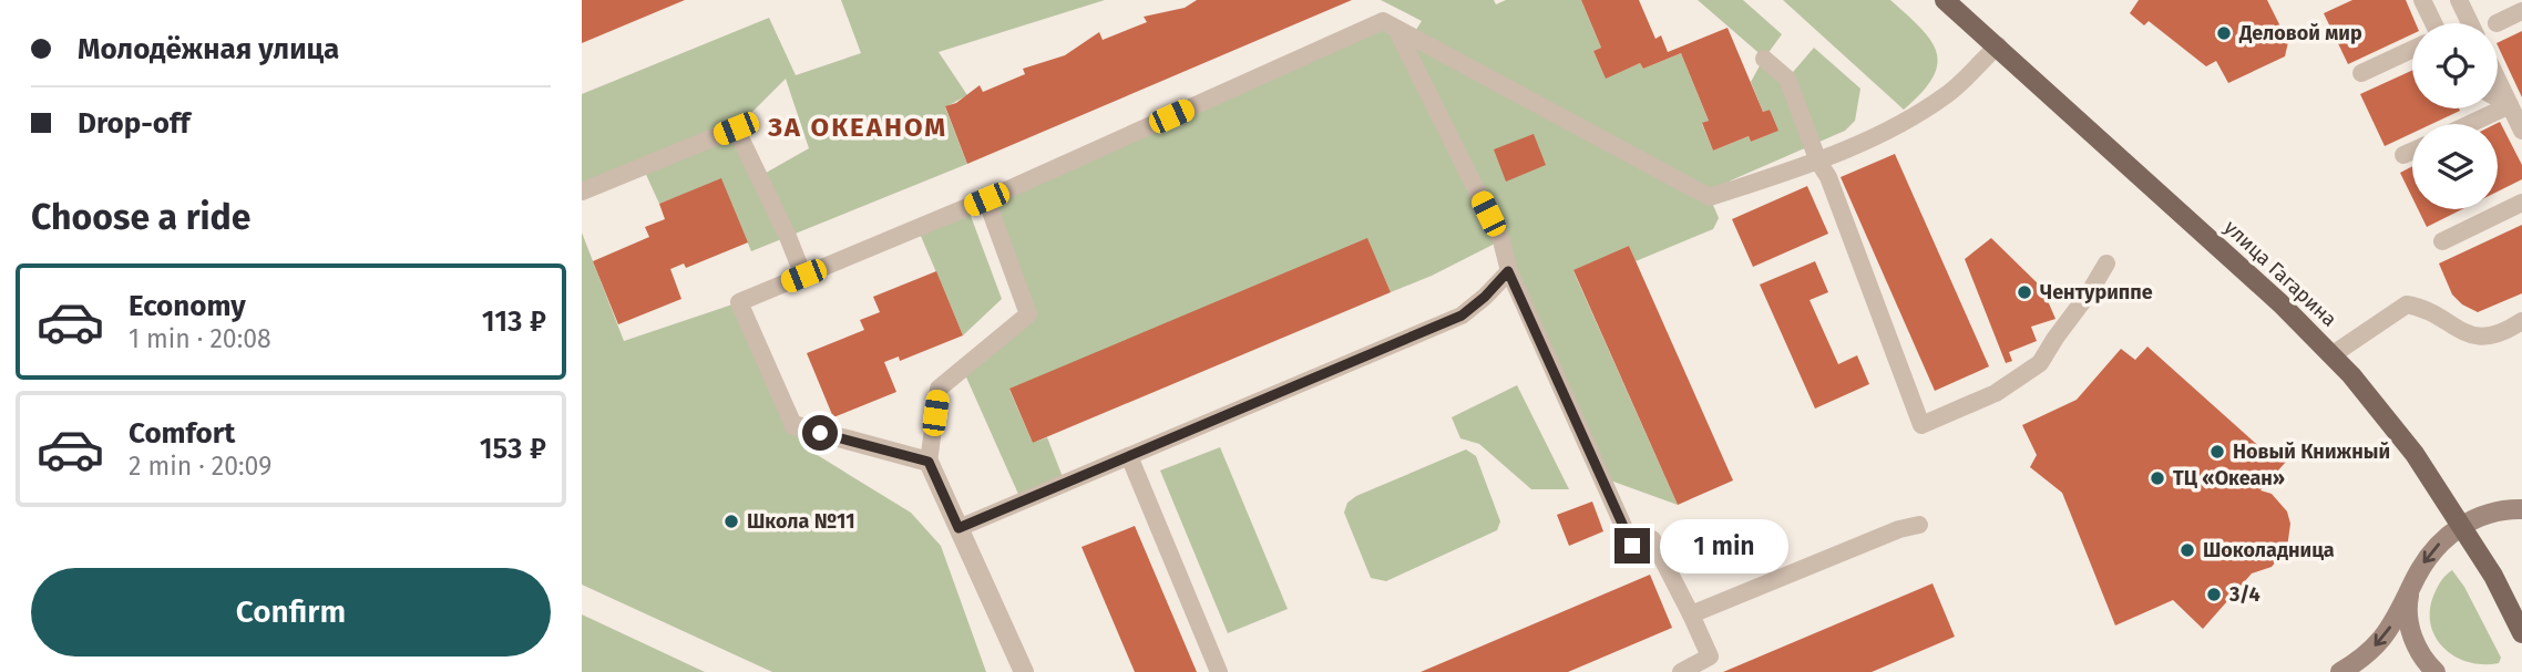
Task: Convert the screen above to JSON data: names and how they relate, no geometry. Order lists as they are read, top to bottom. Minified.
{"streets":{"main road":["улица Гагарина"]},"districts":["ЗА ОКЕАНОМ"],"places":["Деловой мир","Чентуриппе","Новый Книжный","ТЦ «Океан»","Школа №11","Шоколадница","3/4"],"page":{"banner":["Молодёжная улица","Drop-off"],"heading":"Choose a ride","list":[{"name":"Economy","note":"1 min · 20:08","value":"113 ₽"},{"name":"Comfort","note":"2 min · 20:09","value":"153 ₽"}],"bubble":"1 min","buttons":"Confirm"}}
